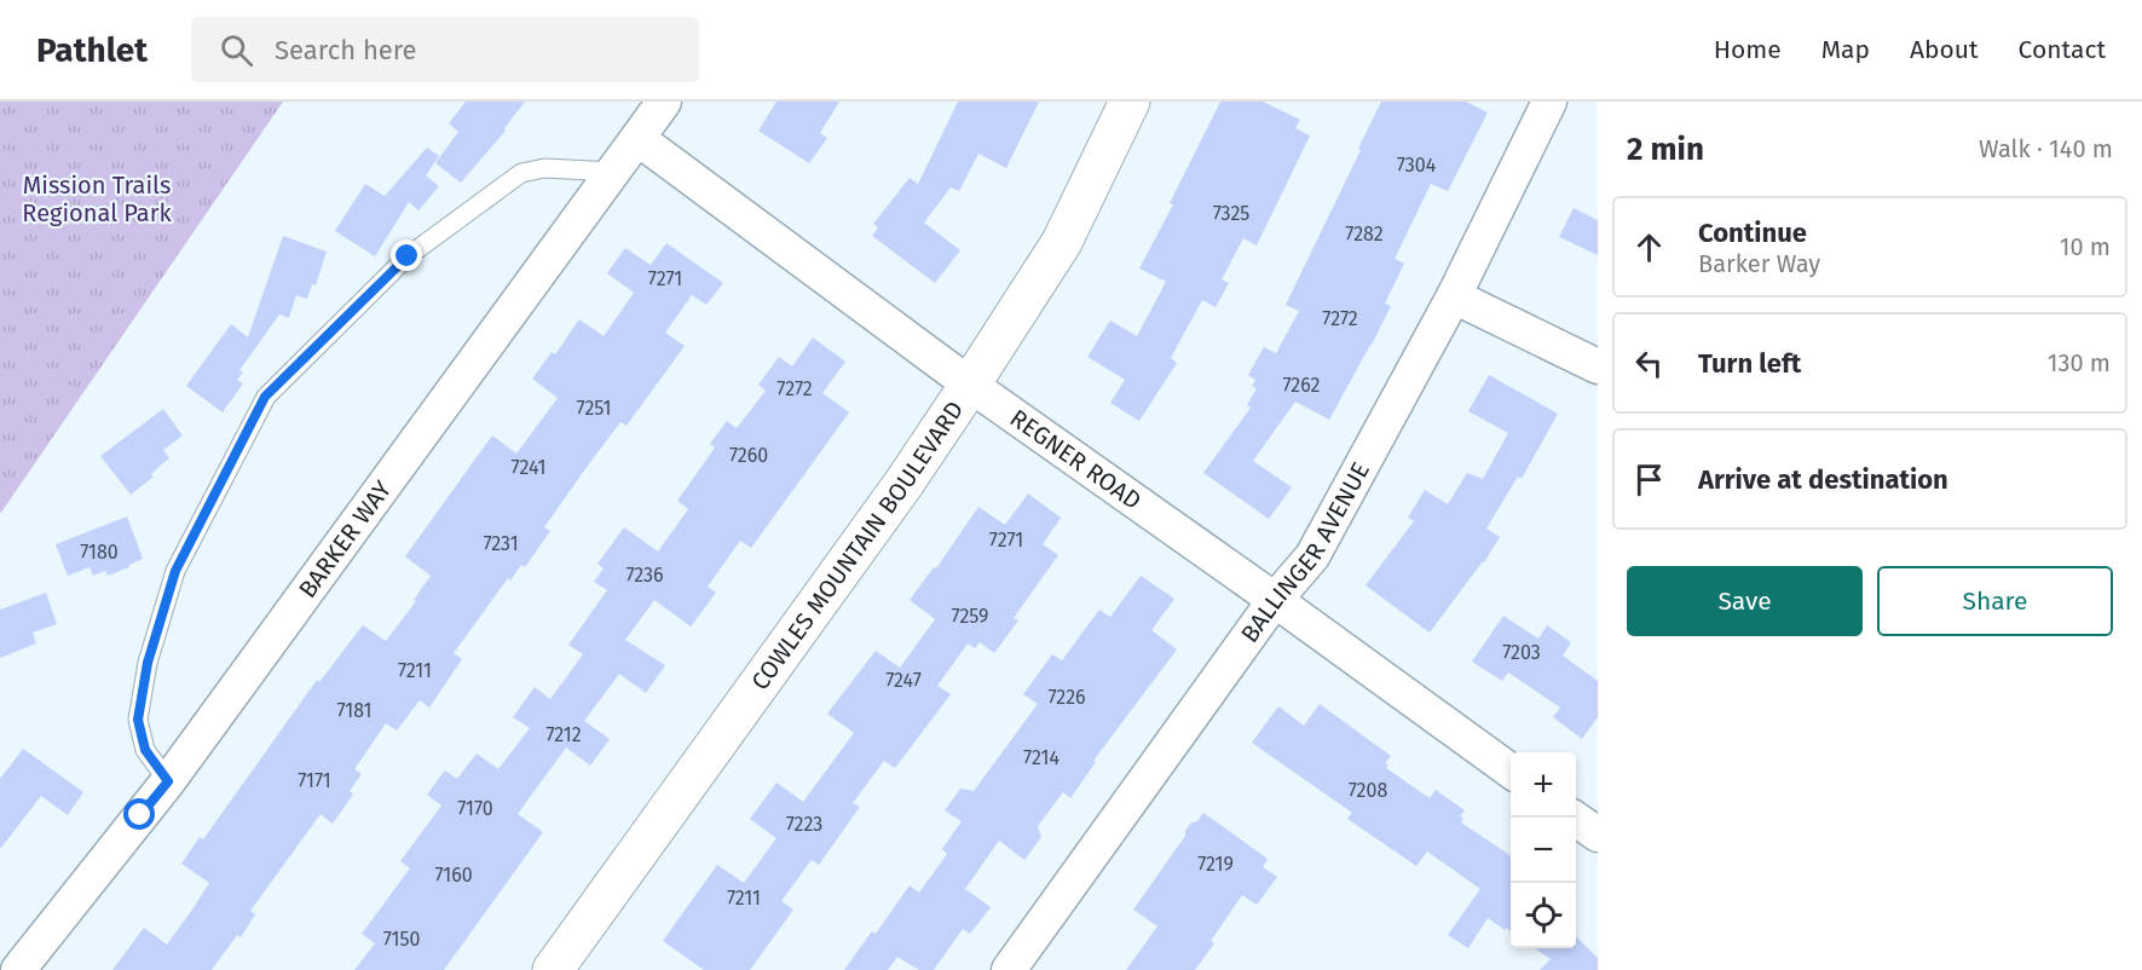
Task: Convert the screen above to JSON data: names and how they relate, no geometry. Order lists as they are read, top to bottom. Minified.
{"streets":{"street":["REGNER ROAD","BARKER WAY","COWLES MOUNTAIN BOULEVARD","BALLINGER AVENUE"]},"crossings":[["REGNER ROAD","BARKER WAY"],["REGNER ROAD","COWLES MOUNTAIN BOULEVARD"],["REGNER ROAD","BALLINGER AVENUE"]],"parks":["Mission Trails Regional Park"],"house_numbers":["7304","7325","7282","7271","7272","7262","7272","7251","7260","7241","7271","7231","7180","7236","7259","7203","7211","7247","7226","7181","7212","7214","7171","7208","7170","7223","7219","7160","7211","7150"],"page":{"header":"Pathlet","search":"Search here","nav":["Home","Map","About","Contact"],"heading":["2 min","Walk · 140 m"],"list":[["Continue","Barker Way","10 m"],["Turn left","130 m"],"Arrive at destination"],"buttons":["Save","Share"],"map_buttons":["+","−"]}}
